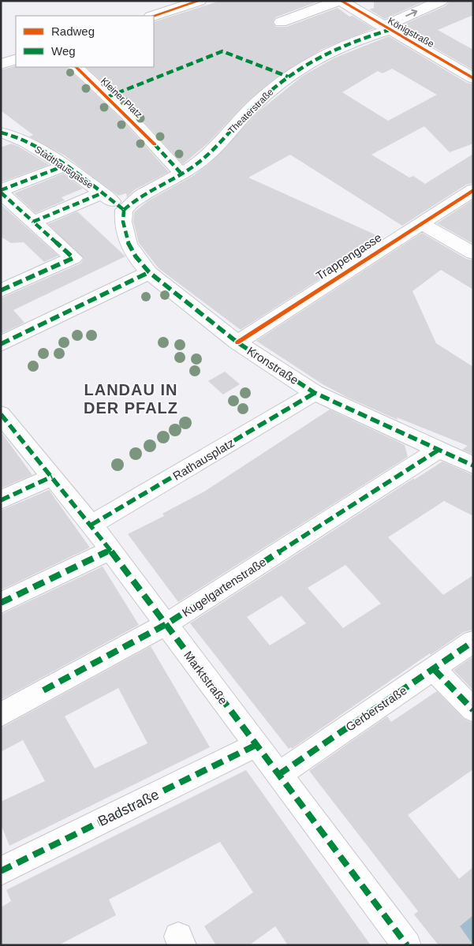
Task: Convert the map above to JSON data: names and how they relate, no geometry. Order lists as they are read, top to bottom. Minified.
{"streets":{"street":["Königstraße","Kleiner Platz","Theaterstraße","Stadthausgasse","Trappengasse","Kronstraße","Rathausplatz","Kugelgartenstraße","Marktstraße","Gerberstraße","Badstraße"]},"crossings":[["Königstraße","Theaterstraße"],["Kleiner Platz","Theaterstraße"],["Theaterstraße","Stadthausgasse"],["Theaterstraße","Kronstraße"],["Stadthausgasse","Kronstraße"],["Trappengasse","Kronstraße"],["Kronstraße","Rathausplatz"],["Kronstraße","Kugelgartenstraße"],["Rathausplatz","Marktstraße"],["Kugelgartenstraße","Marktstraße"],["Marktstraße","Gerberstraße"],["Marktstraße","Badstraße"]],"districts":["LANDAU IN DER PFALZ"],"legend":["Radweg","Weg"]}
